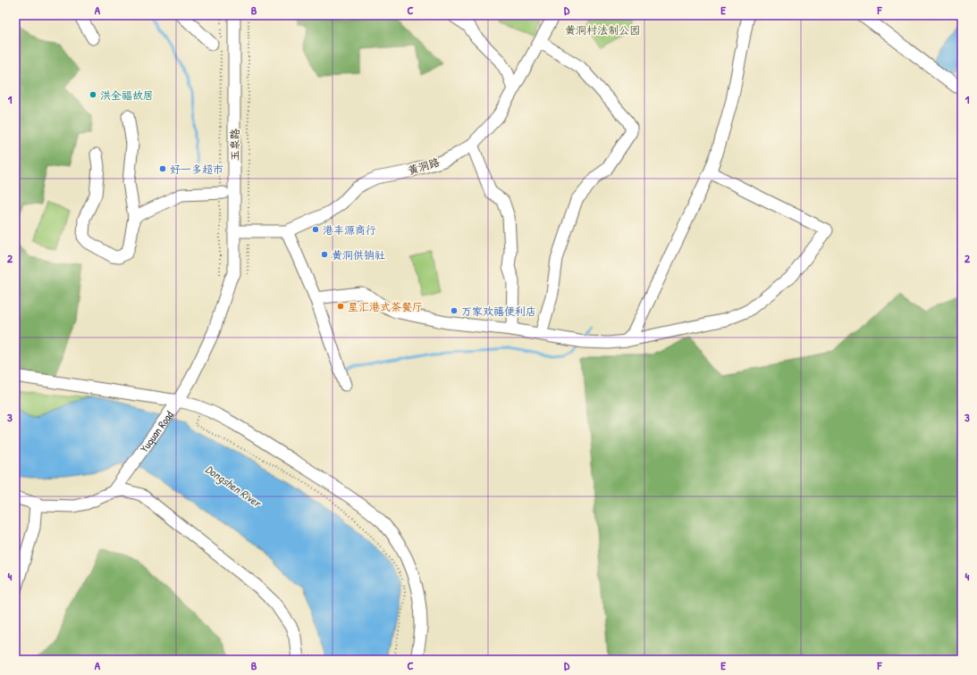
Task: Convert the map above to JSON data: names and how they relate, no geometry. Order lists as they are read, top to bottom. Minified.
{"streets":{"street":["玉泉路","黄洞路","Yuquan Road"]},"crossings":[["玉泉路","黄洞路"],["玉泉路","Yuquan Road"],["黄洞路","Yuquan Road"]],"water":["Dongshen River"],"parks":["黄洞村法制公园"],"places":["洪全福故居","好一多超市","港丰源商行","黄洞供销社","星汇港式茶餐厅","万家欢禧便利店"],"grid":{"columns":["A","B","C","D","E","F"],"rows":["1","2","3","4"]}}
